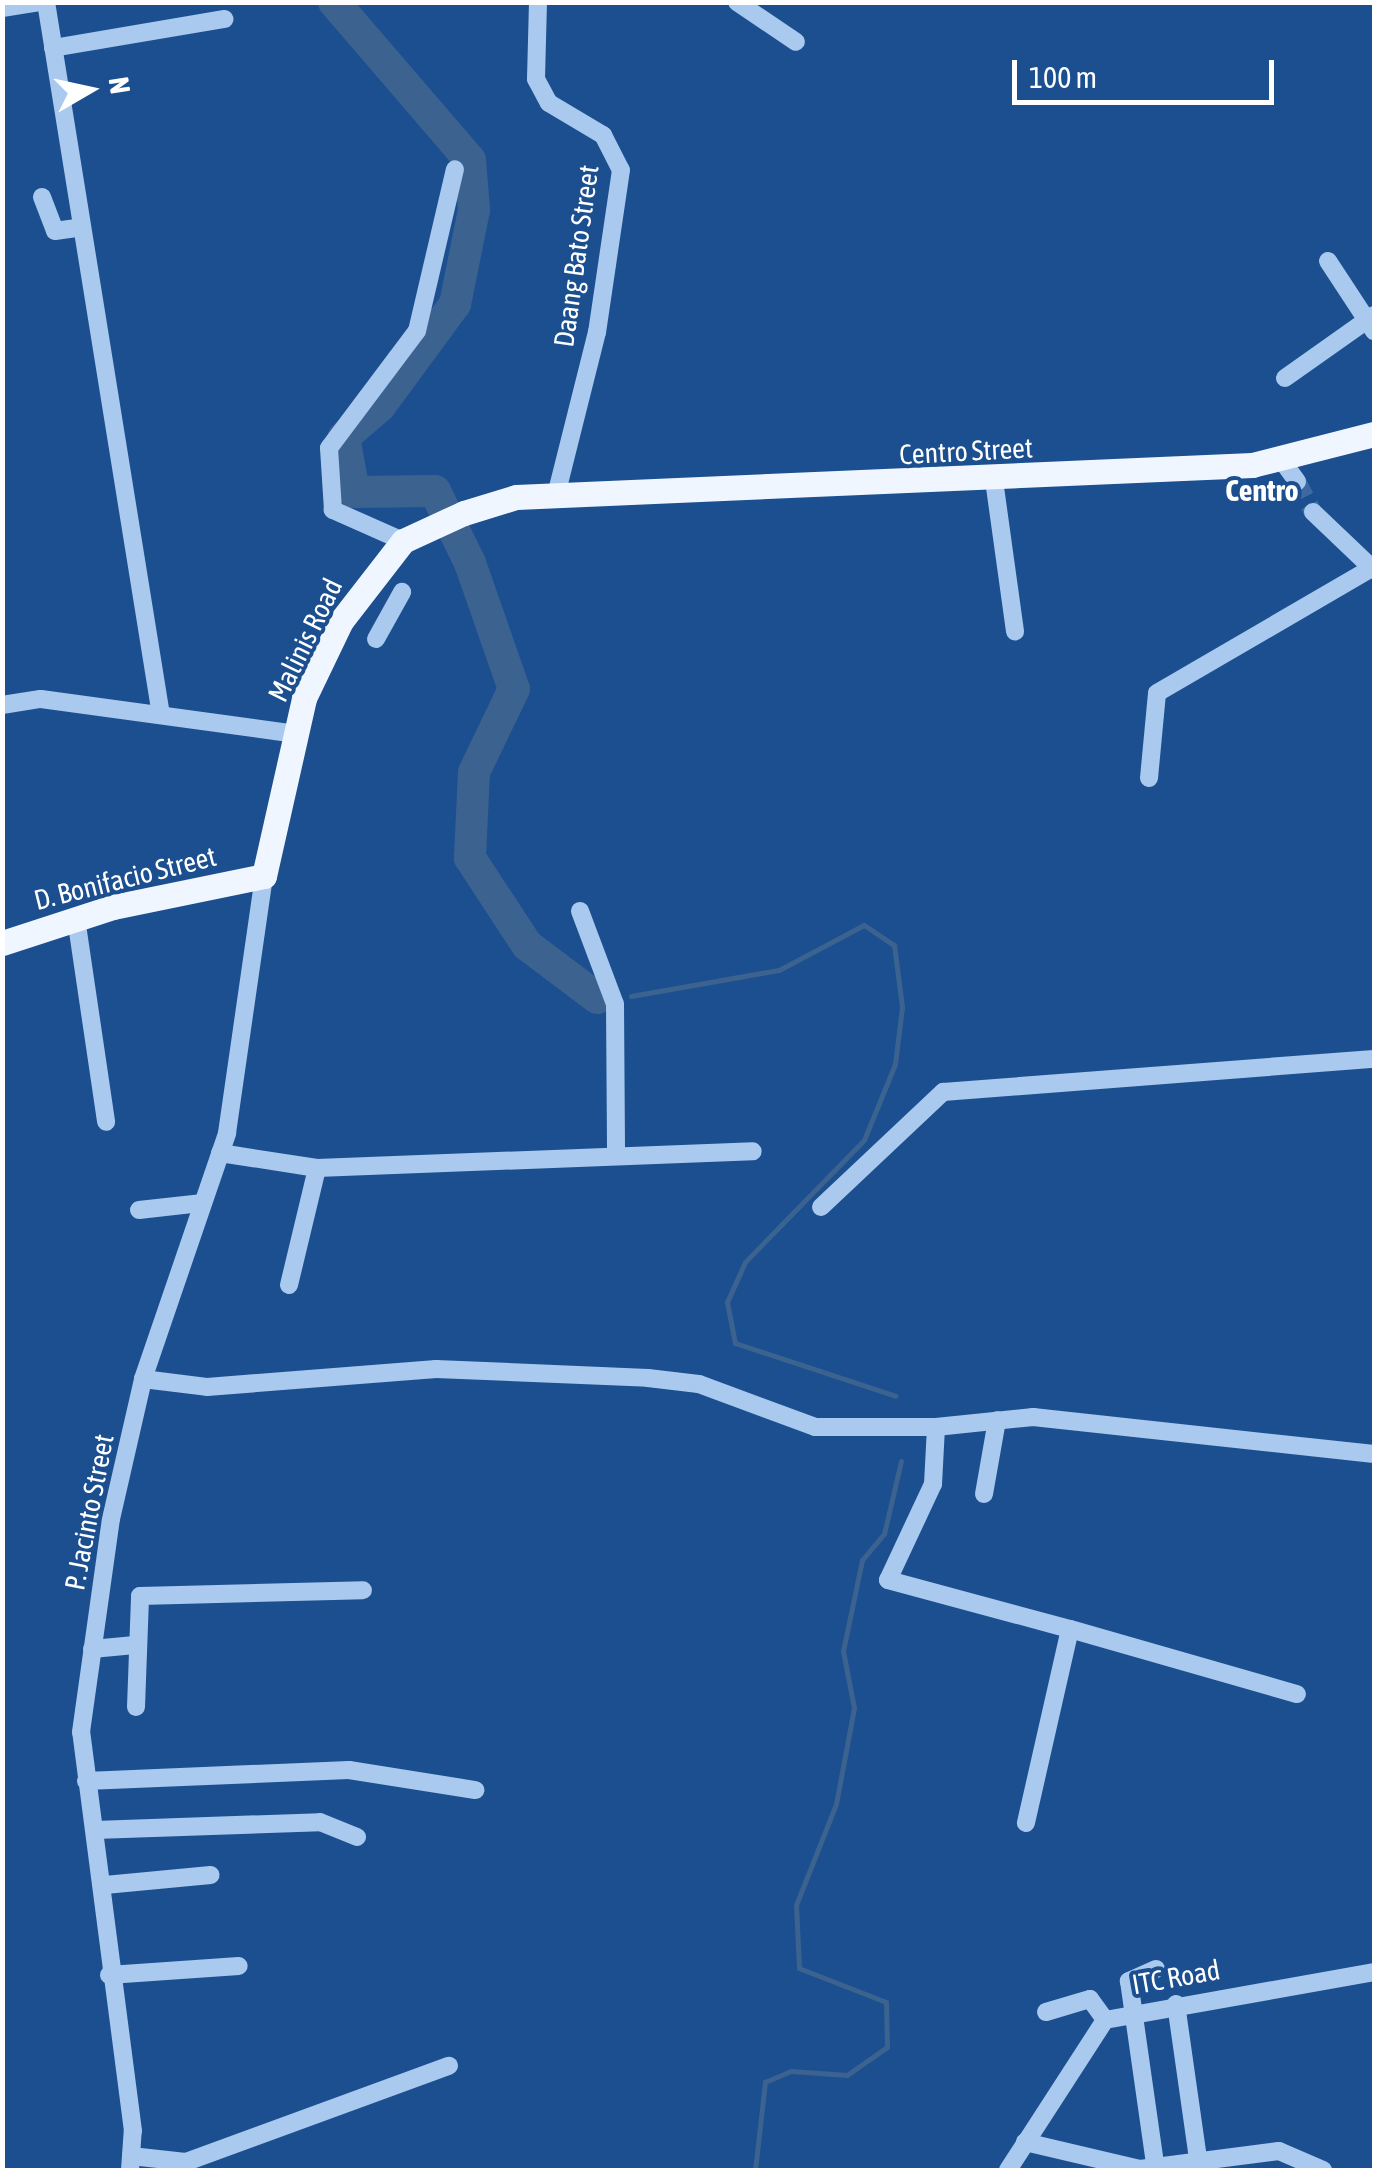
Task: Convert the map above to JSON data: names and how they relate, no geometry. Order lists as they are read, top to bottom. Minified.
{"streets":{"main road":["Centro Street","Malinis Road","D. Bonifacio Street"],"street":["Daang Bato Street","P. Jacinto Street","ITC Road"]},"crossings":[["Daang Bato Street","Centro Street"],["Daang Bato Street","Malinis Road"],["Centro Street","Malinis Road"],["Malinis Road","D. Bonifacio Street"],["Malinis Road","P. Jacinto Street"],["D. Bonifacio Street","P. Jacinto Street"]],"districts":["Centro"],"scale_bar":"100 m","north":"right"}
